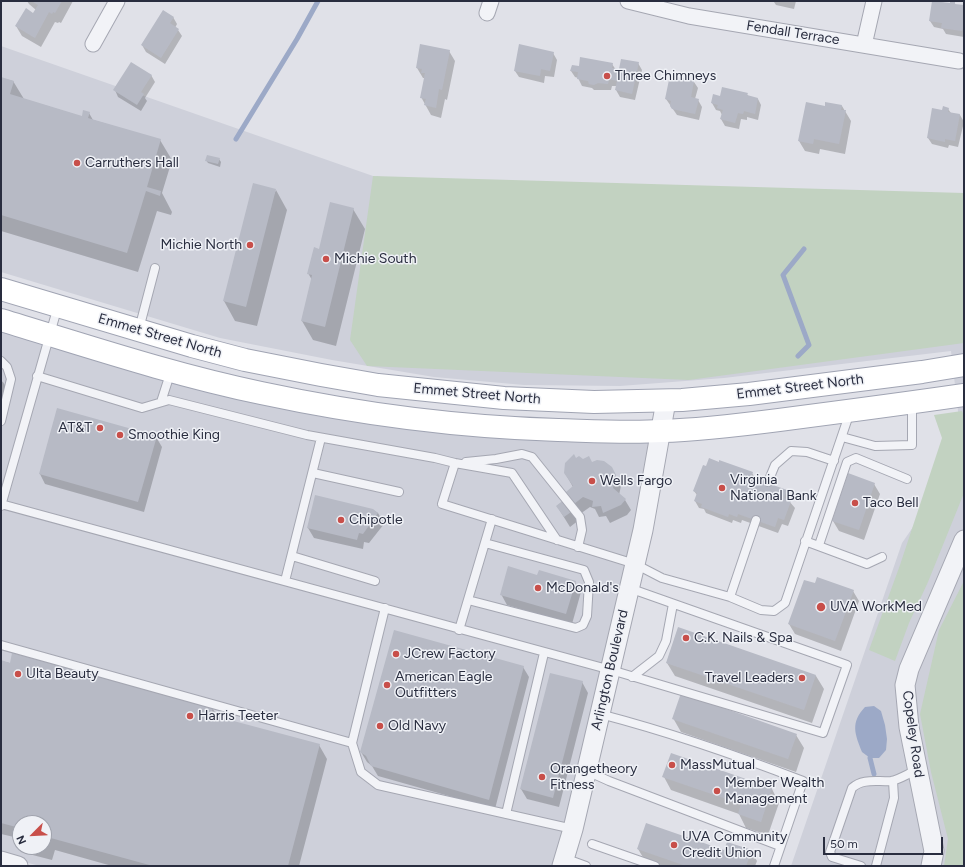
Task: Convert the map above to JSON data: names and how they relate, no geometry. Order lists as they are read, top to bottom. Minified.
{"streets":{"main road":["Emmet Street North"],"street":["Fendall Terrace","Arlington Boulevard","Copeley Road"]},"crossings":[["Emmet Street North","Arlington Boulevard"]],"places":["Three Chimneys","Carruthers Hall","Michie North","Michie South","AT&T","Smoothie King","Wells Fargo","Virginia National Bank","Taco Bell","Chipotle","McDonald's","UVA WorkMed","C.K. Nails & Spa","JCrew Factory","Ulta Beauty","Travel Leaders","American Eagle Outfitters","Harris Teeter","Old Navy","MassMutual","Orangetheory Fitness","Member Wealth Management","UVA Community Credit Union"],"scale_bar":"50 m","north":"bottom left"}
